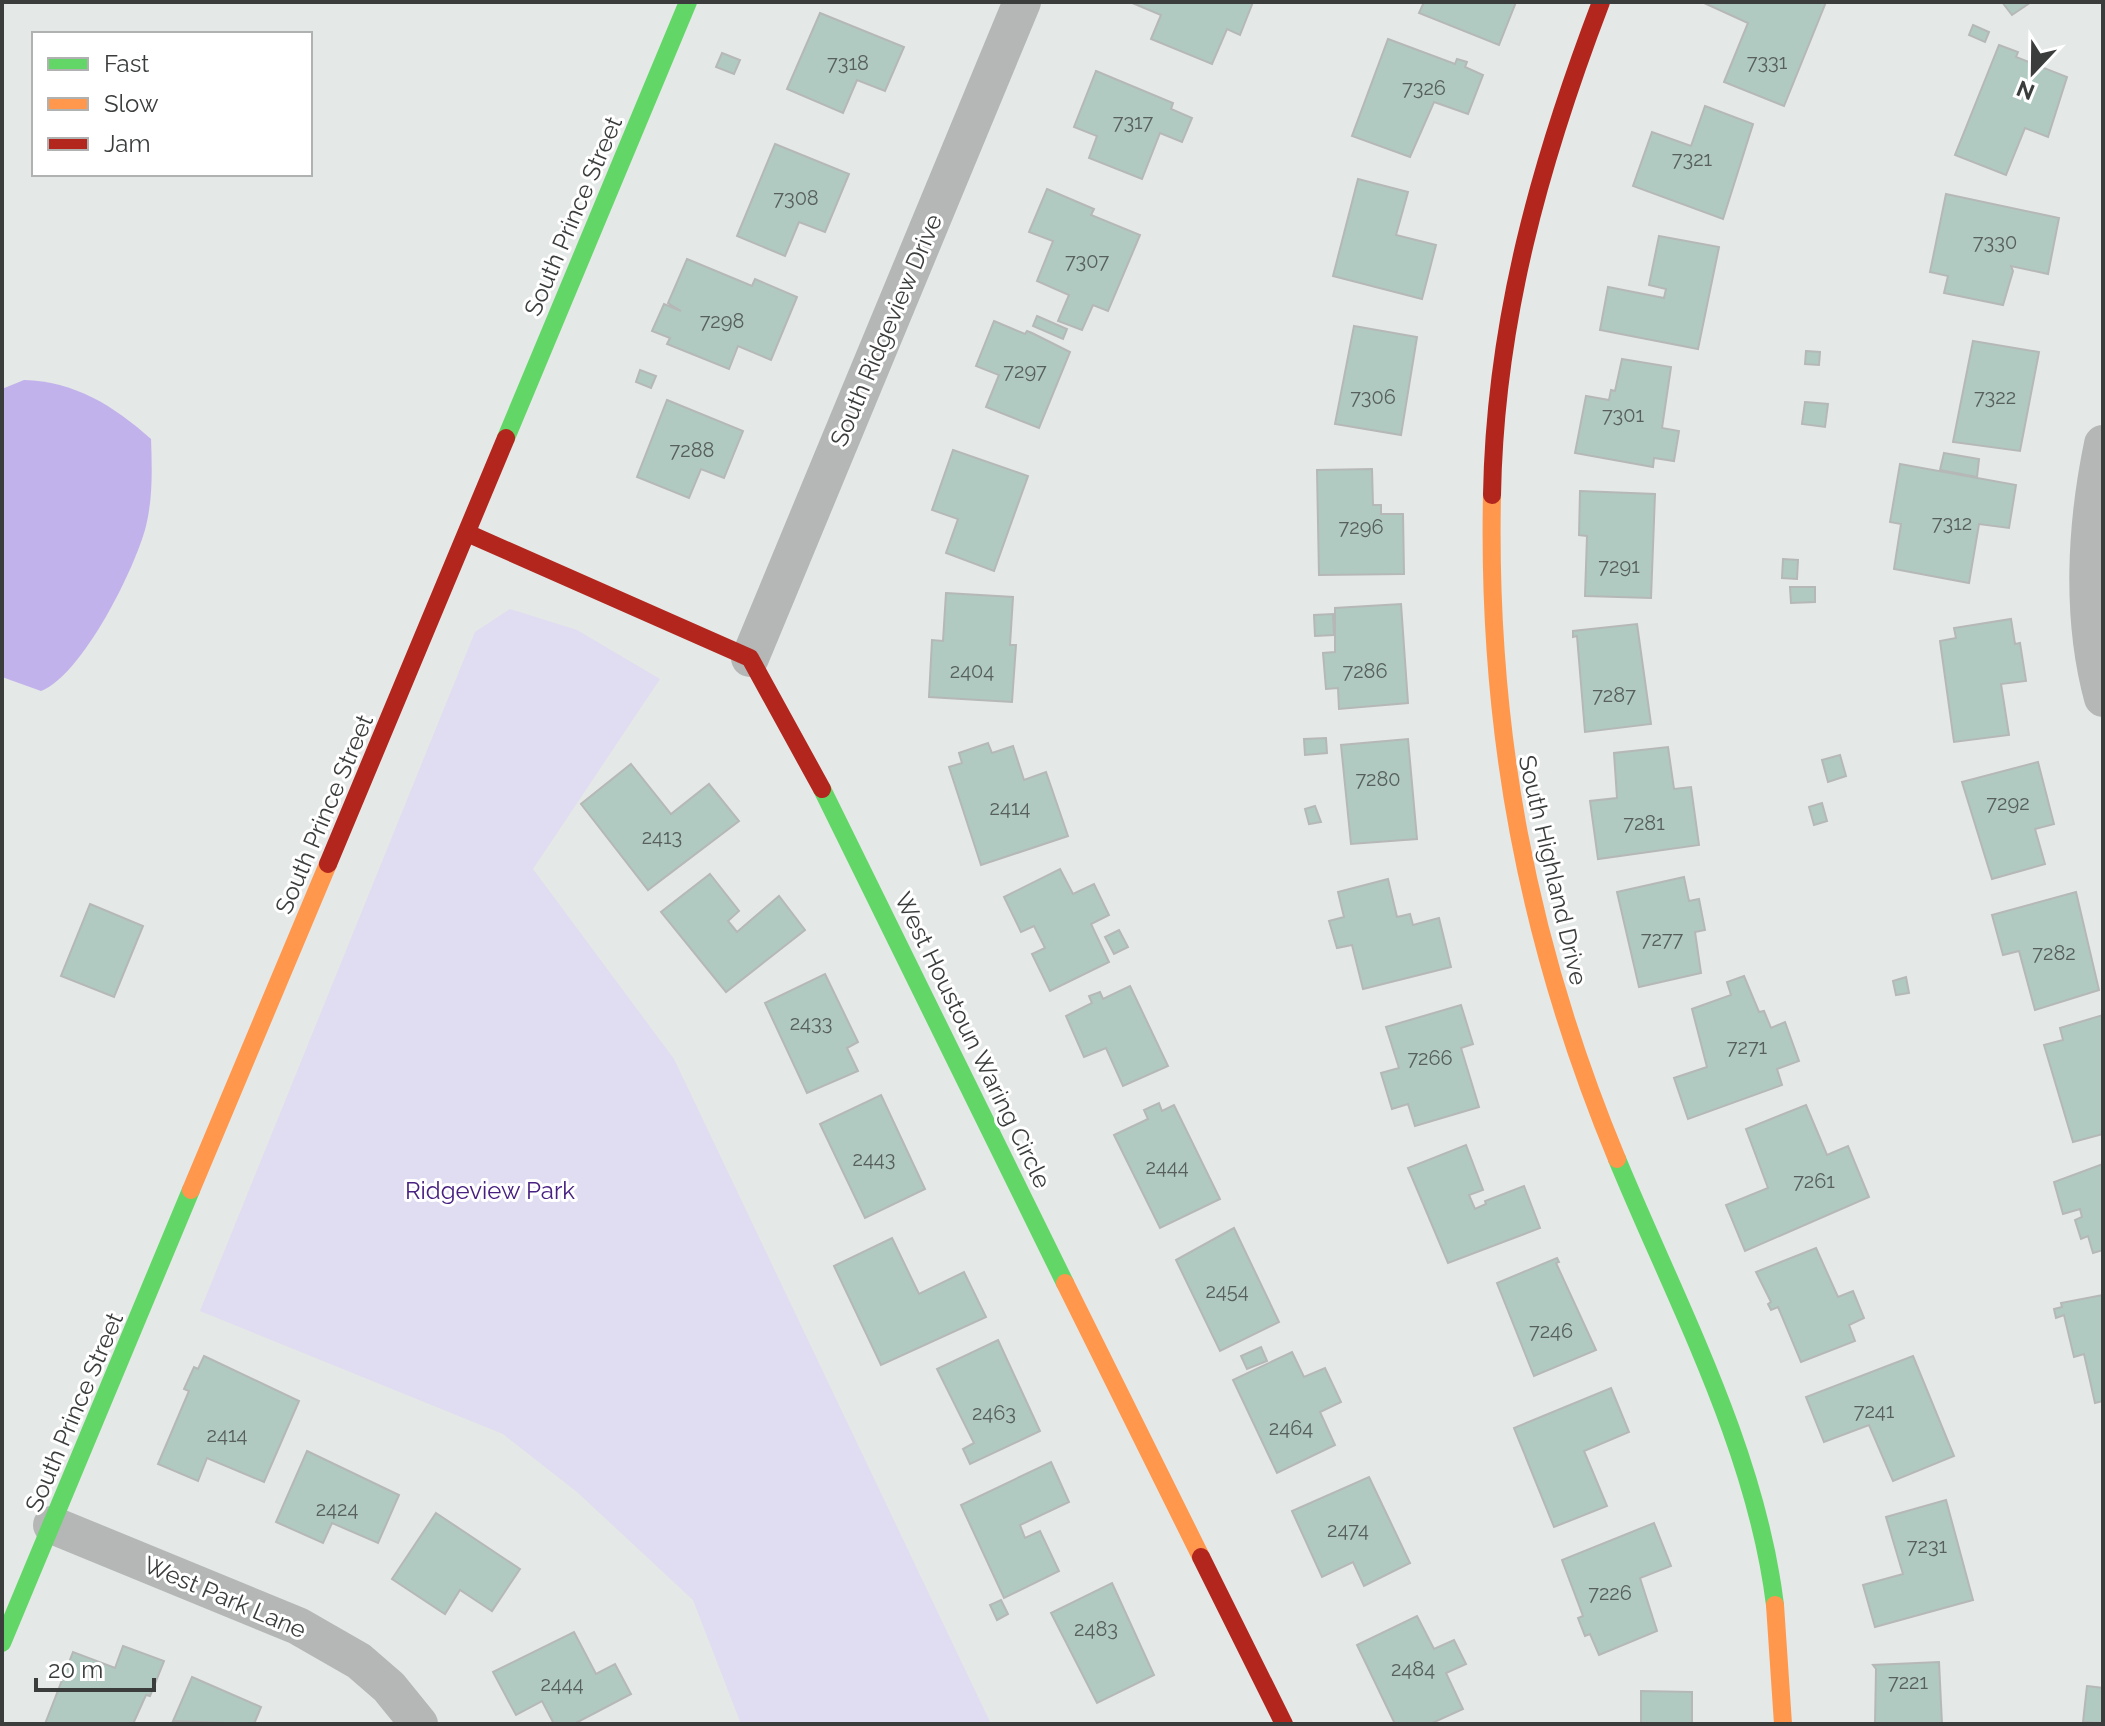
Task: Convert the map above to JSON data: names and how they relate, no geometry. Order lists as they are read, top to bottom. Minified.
{"streets":{"street":["South Prince Street","South Ridgeview Drive","South Highland Drive","West Houstoun Waring Circle","West Park Lane"]},"crossings":[["South Prince Street","West Park Lane"],["South Ridgeview Drive","West Houstoun Waring Circle"]],"parks":["Ridgeview Park"],"house_numbers":["7331","7318","7326","7317","7321","7308","7330","7307","7298","7297","7306","7322","7301","7288","7312","7296","7291","2404","7286","7287","7280","7292","2414","7281","2413","7277","7282","2433","7271","7266","2443","2444","7261","2454","7246","7241","2463","2464","2414","2424","2474","7231","7226","2483","2484","7221","2444"],"legend":["Fast","Slow","Jam"],"scale_bar":"20 m","north":"bottom"}
